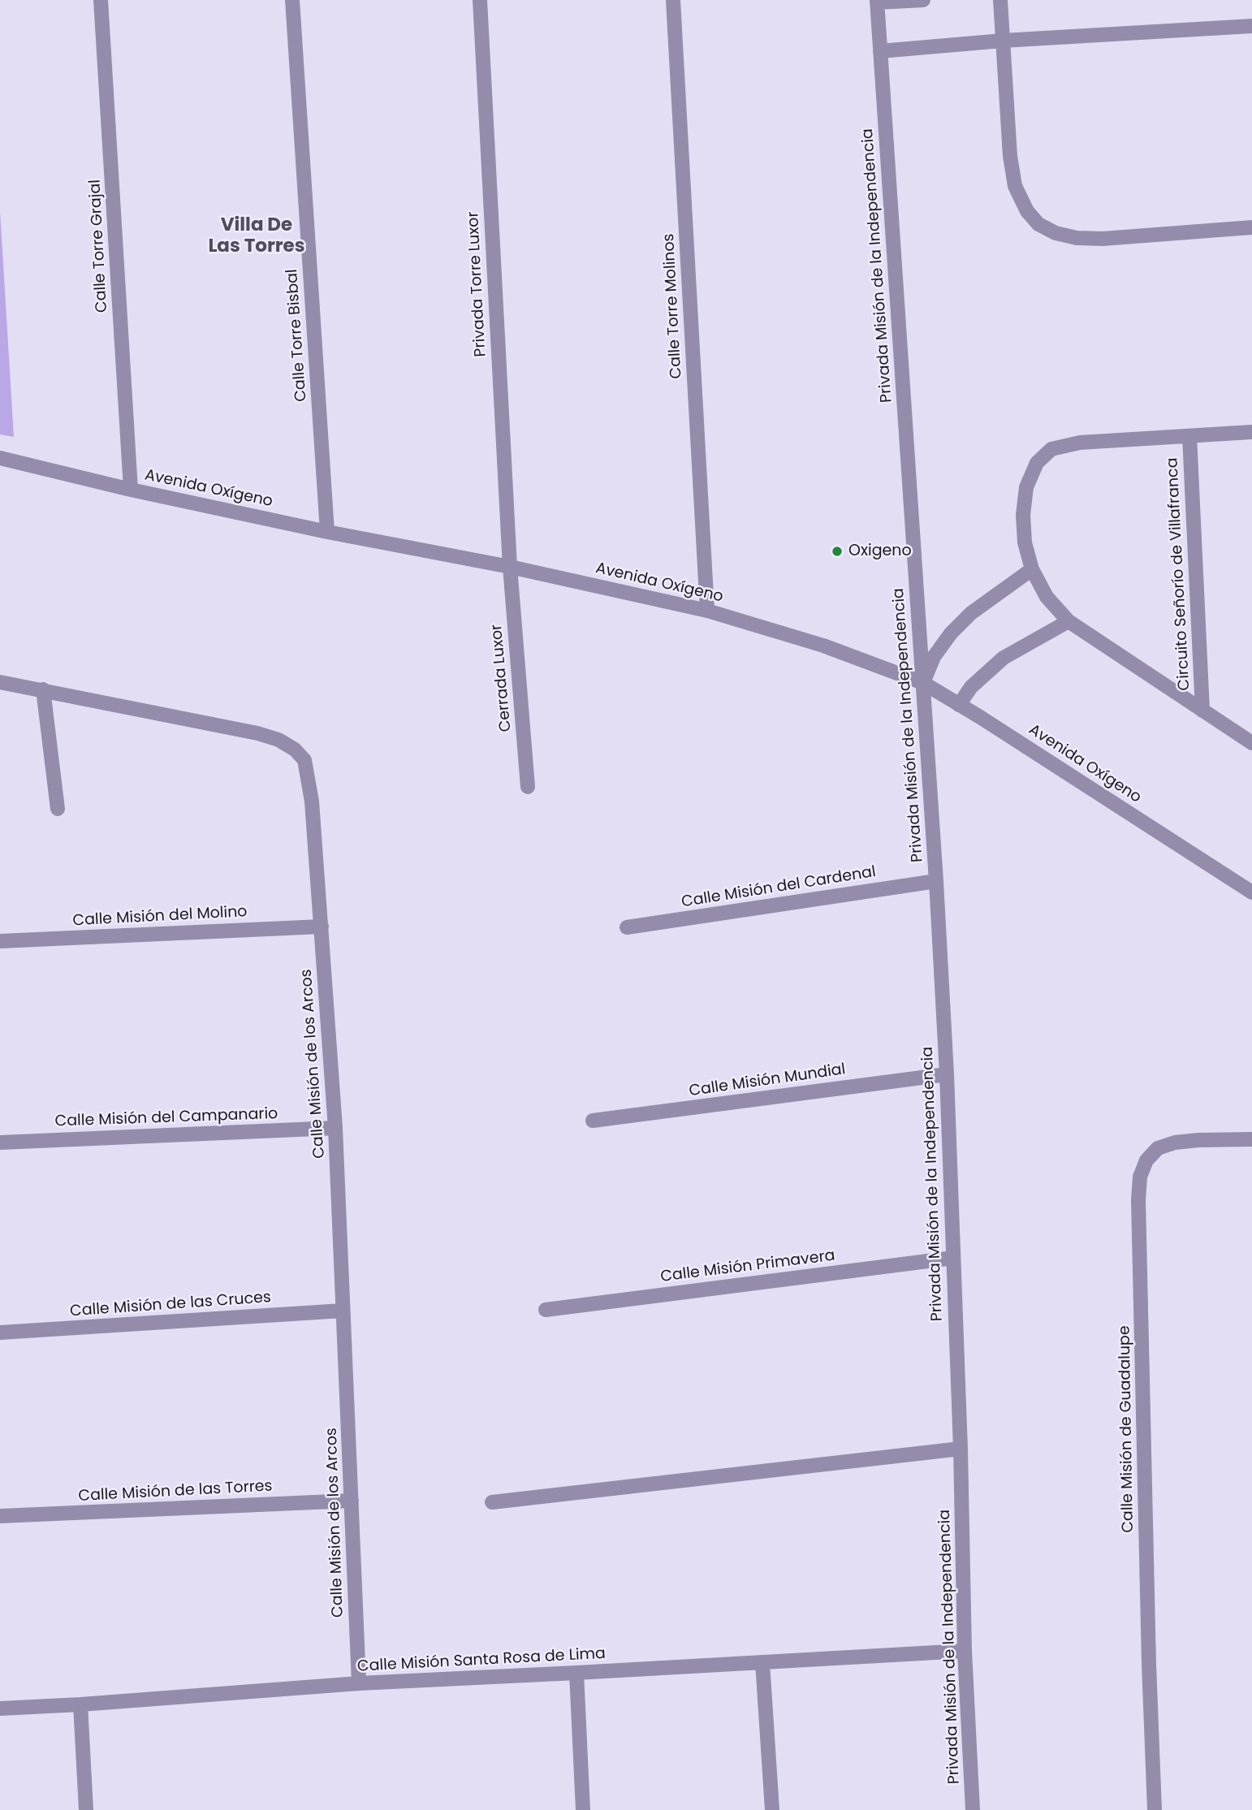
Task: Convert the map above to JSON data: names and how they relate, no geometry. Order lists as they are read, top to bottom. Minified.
{"streets":{"street":["Calle Torre Grajal","Privada Misión de la Independencia","Privada Torre Luxor","Calle Torre Molinos","Calle Torre Bisbal","Avenida Oxígeno","Circuito Señorío de Villafranca","Cerrada Luxor","Calle Misión del Cardenal","Calle Misión del Molino","Calle Misión de los Arcos","Calle Misión Mundial","Calle Misión del Campanario","Calle Misión Primavera","Calle Misión de las Cruces","Calle Misión de Guadalupe","Calle Misión de las Torres","Calle Misión Santa Rosa de Lima"]},"crossings":[["Calle Torre Grajal","Avenida Oxígeno"],["Privada Misión de la Independencia","Avenida Oxígeno"],["Privada Misión de la Independencia","Calle Misión del Cardenal"],["Privada Misión de la Independencia","Calle Misión Mundial"],["Privada Misión de la Independencia","Calle Misión Primavera"],["Privada Misión de la Independencia","Calle Misión Santa Rosa de Lima"],["Privada Torre Luxor","Avenida Oxígeno"],["Privada Torre Luxor","Cerrada Luxor"],["Calle Torre Molinos","Avenida Oxígeno"],["Calle Torre Bisbal","Avenida Oxígeno"],["Avenida Oxígeno","Cerrada Luxor"],["Calle Misión del Molino","Calle Misión de los Arcos"],["Calle Misión de los Arcos","Calle Misión del Campanario"],["Calle Misión de los Arcos","Calle Misión de las Cruces"],["Calle Misión de los Arcos","Calle Misión de las Torres"],["Calle Misión de los Arcos","Calle Misión Santa Rosa de Lima"]],"districts":["Villa De Las Torres"],"places":["Oxigeno"]}
